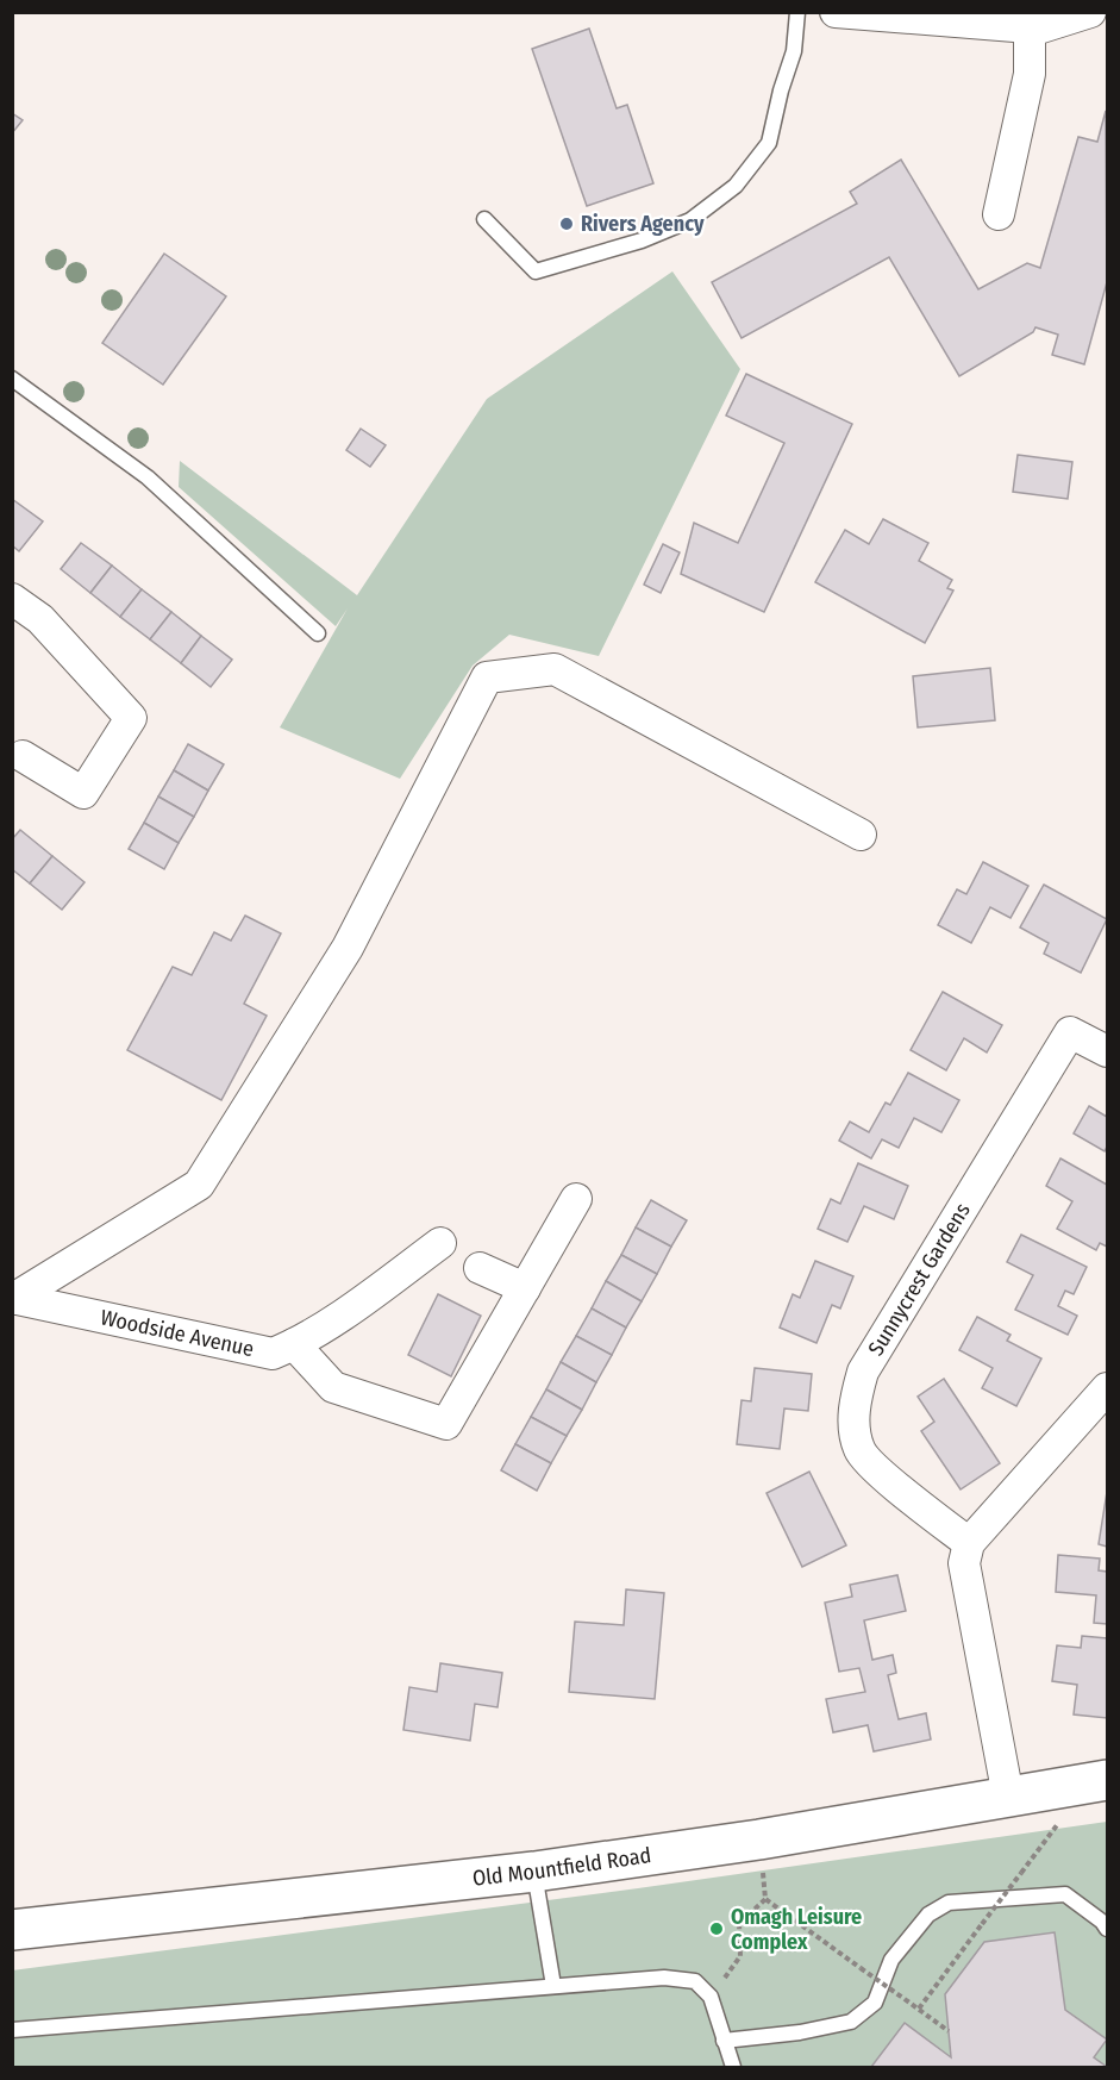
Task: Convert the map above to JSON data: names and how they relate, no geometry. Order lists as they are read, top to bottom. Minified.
{"streets":{"street":["Sunnycrest Gardens","Woodside Avenue","Old Mountfield Road"]},"places":["Rivers Agency","Omagh Leisure Complex"]}
